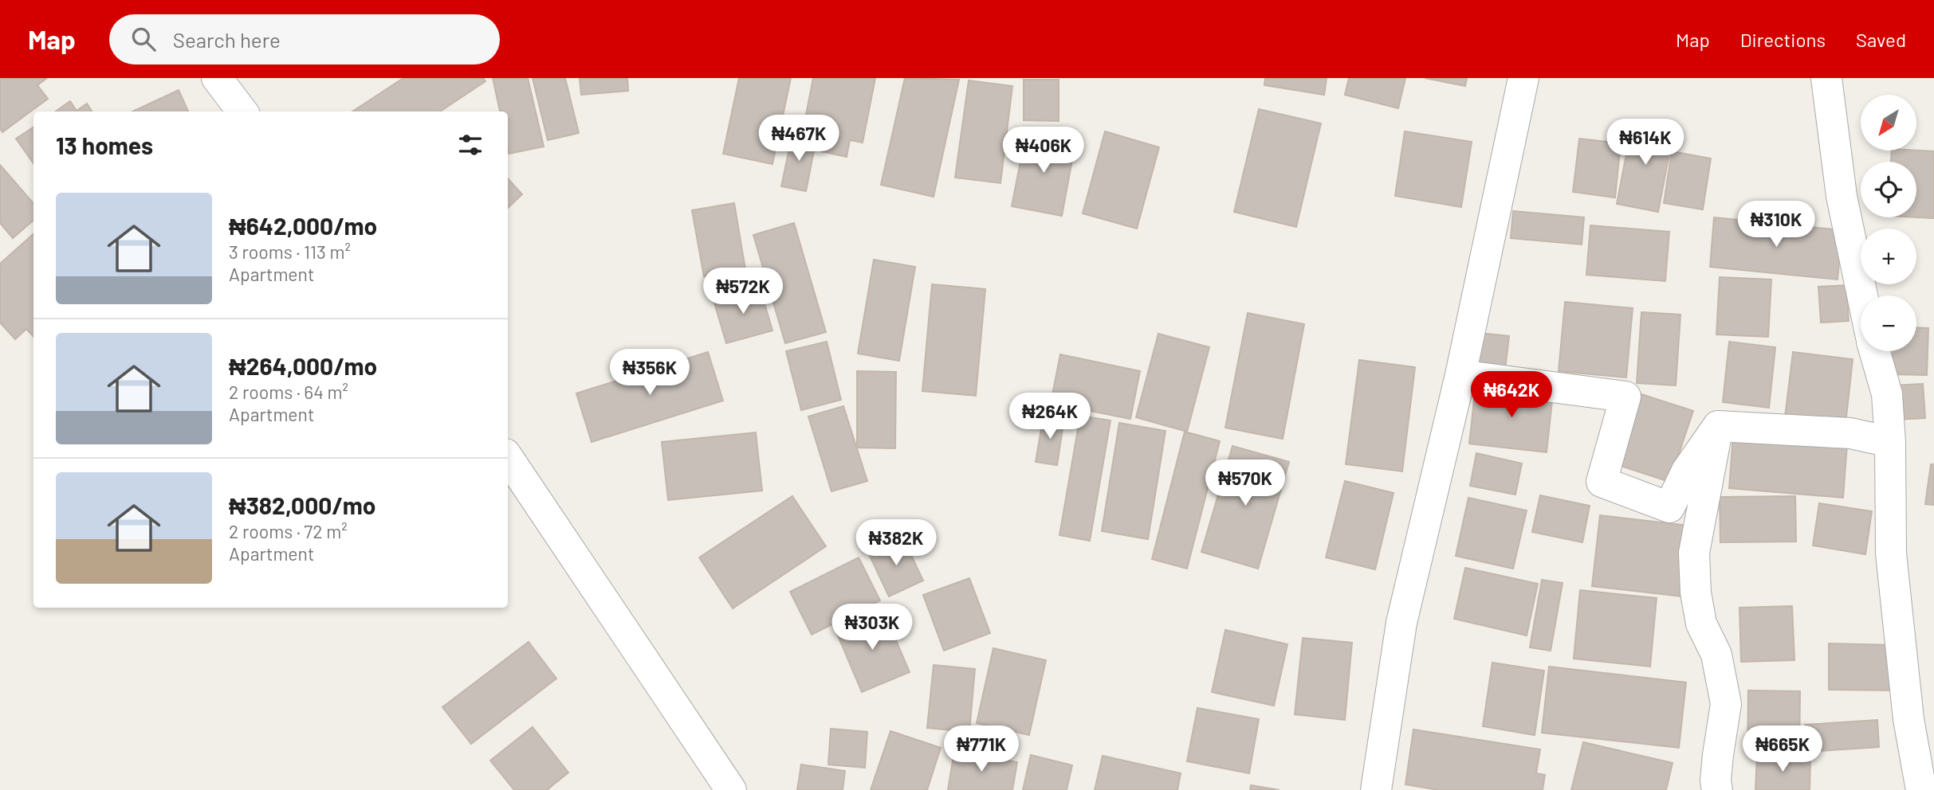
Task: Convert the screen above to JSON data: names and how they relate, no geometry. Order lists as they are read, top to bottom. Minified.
{"north":"bottom left","page":{"header":"Map","search":"Search here","nav":["Map","Directions","Saved"],"map_buttons":["+","−"],"heading":"13 homes","price":["₦467K","₦614K","₦406K","₦310K","₦572K","₦356K","₦642K","₦264K","₦570K","₦382K","₦303K","₦771K","₦665K"],"list":[{"name":"₦642,000/mo","note":"3 rooms · 113 m² · Apartment"},{"name":"₦264,000/mo","note":"2 rooms · 64 m² · Apartment"},{"name":"₦382,000/mo","note":"2 rooms · 72 m² · Apartment"}]}}
